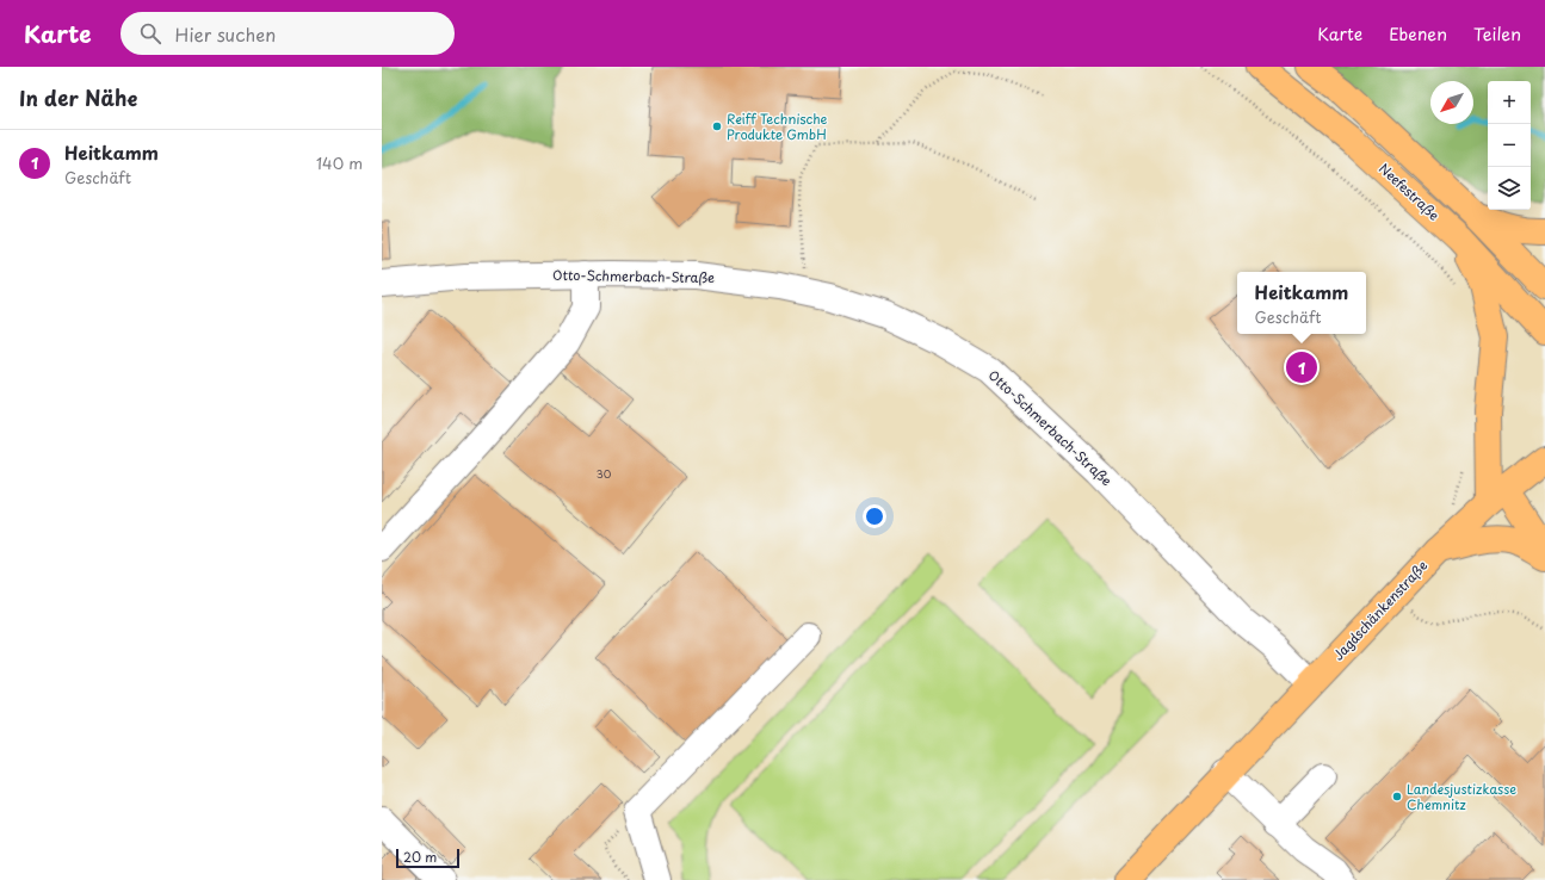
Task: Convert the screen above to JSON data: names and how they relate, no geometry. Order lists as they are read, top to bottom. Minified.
{"streets":{"main road":["Neefestraße","Jagdschänkenstraße"],"street":["Otto-Schmerbach-Straße"]},"crossings":[["Otto-Schmerbach-Straße","Jagdschänkenstraße"]],"places":["Reiff Technische Produkte GmbH","Landesjustizkasse Chemnitz"],"house_numbers":["30"],"scale_bar":"20 m","north":"bottom left","page":{"header":"Karte","search":"Hier suchen","nav":["Karte","Ebenen","Teilen"],"heading":"In der Nähe","map_buttons":["+","−"],"list":[{"mark":"1","name":"Heitkamm","note":"Geschäft","value":"140 m"}],"popup":["Heitkamm","Geschäft"],"pins":"1","scale":"20 m"}}
